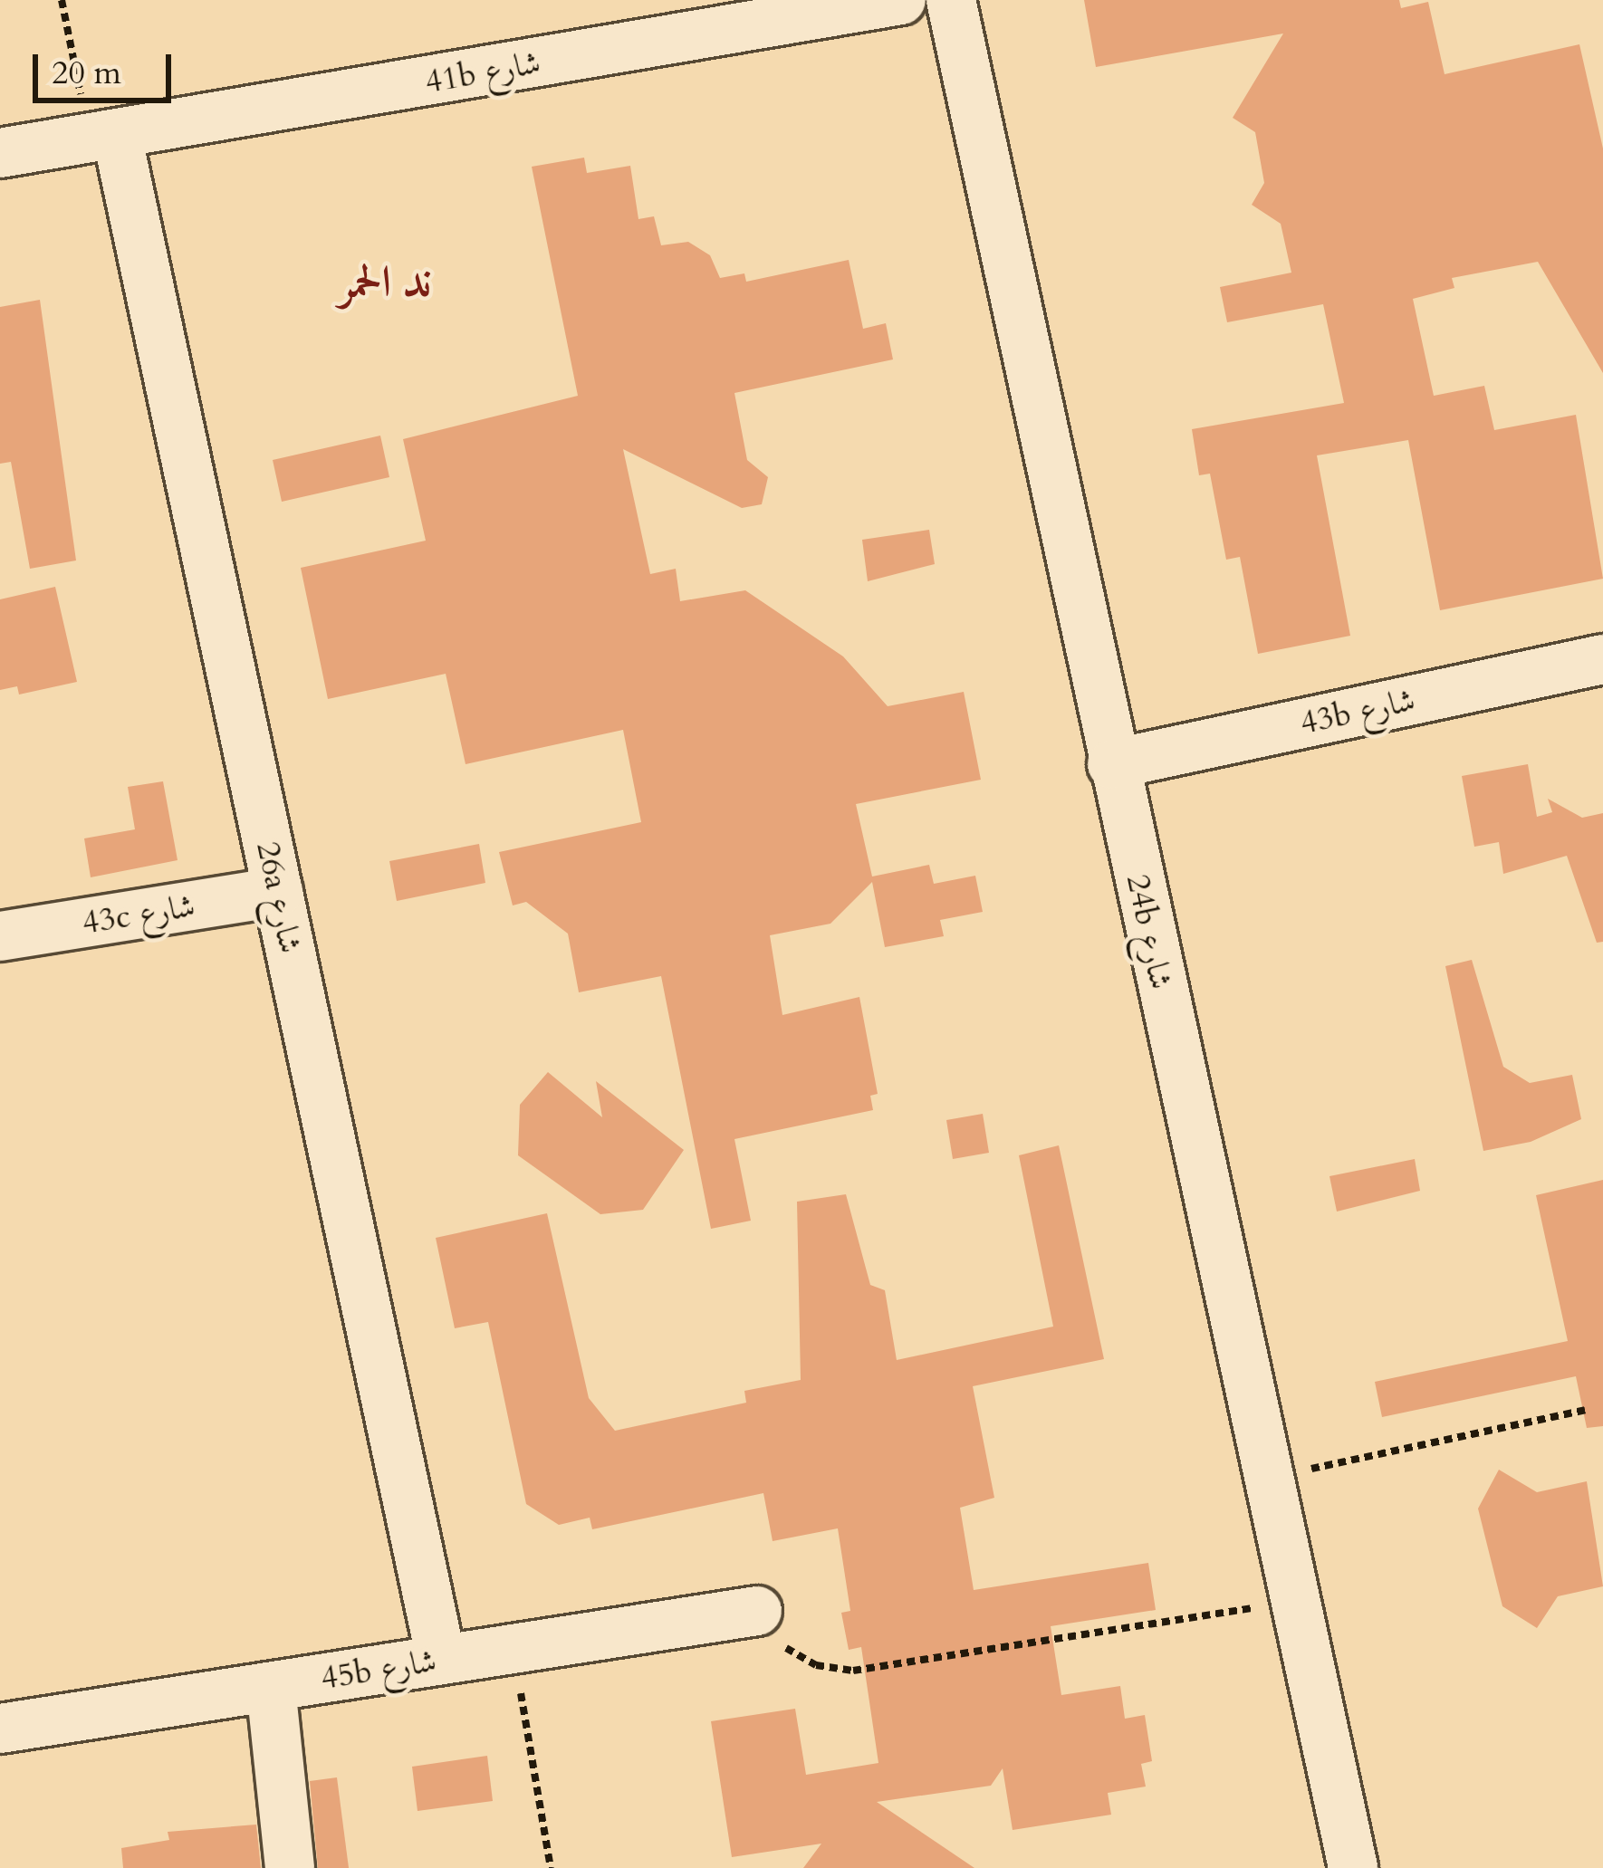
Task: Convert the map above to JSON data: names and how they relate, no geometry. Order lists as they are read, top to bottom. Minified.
{"streets":{"street":["41b شارع","43b شارع","26a شارع","43c شارع","24b شارع","45b شارع"]},"crossings":[["41b شارع","26a شارع"],["43b شارع","24b شارع"],["26a شارع","43c شارع"],["26a شارع","45b شارع"]],"districts":["ند الحمر"],"scale_bar":"20 m"}
